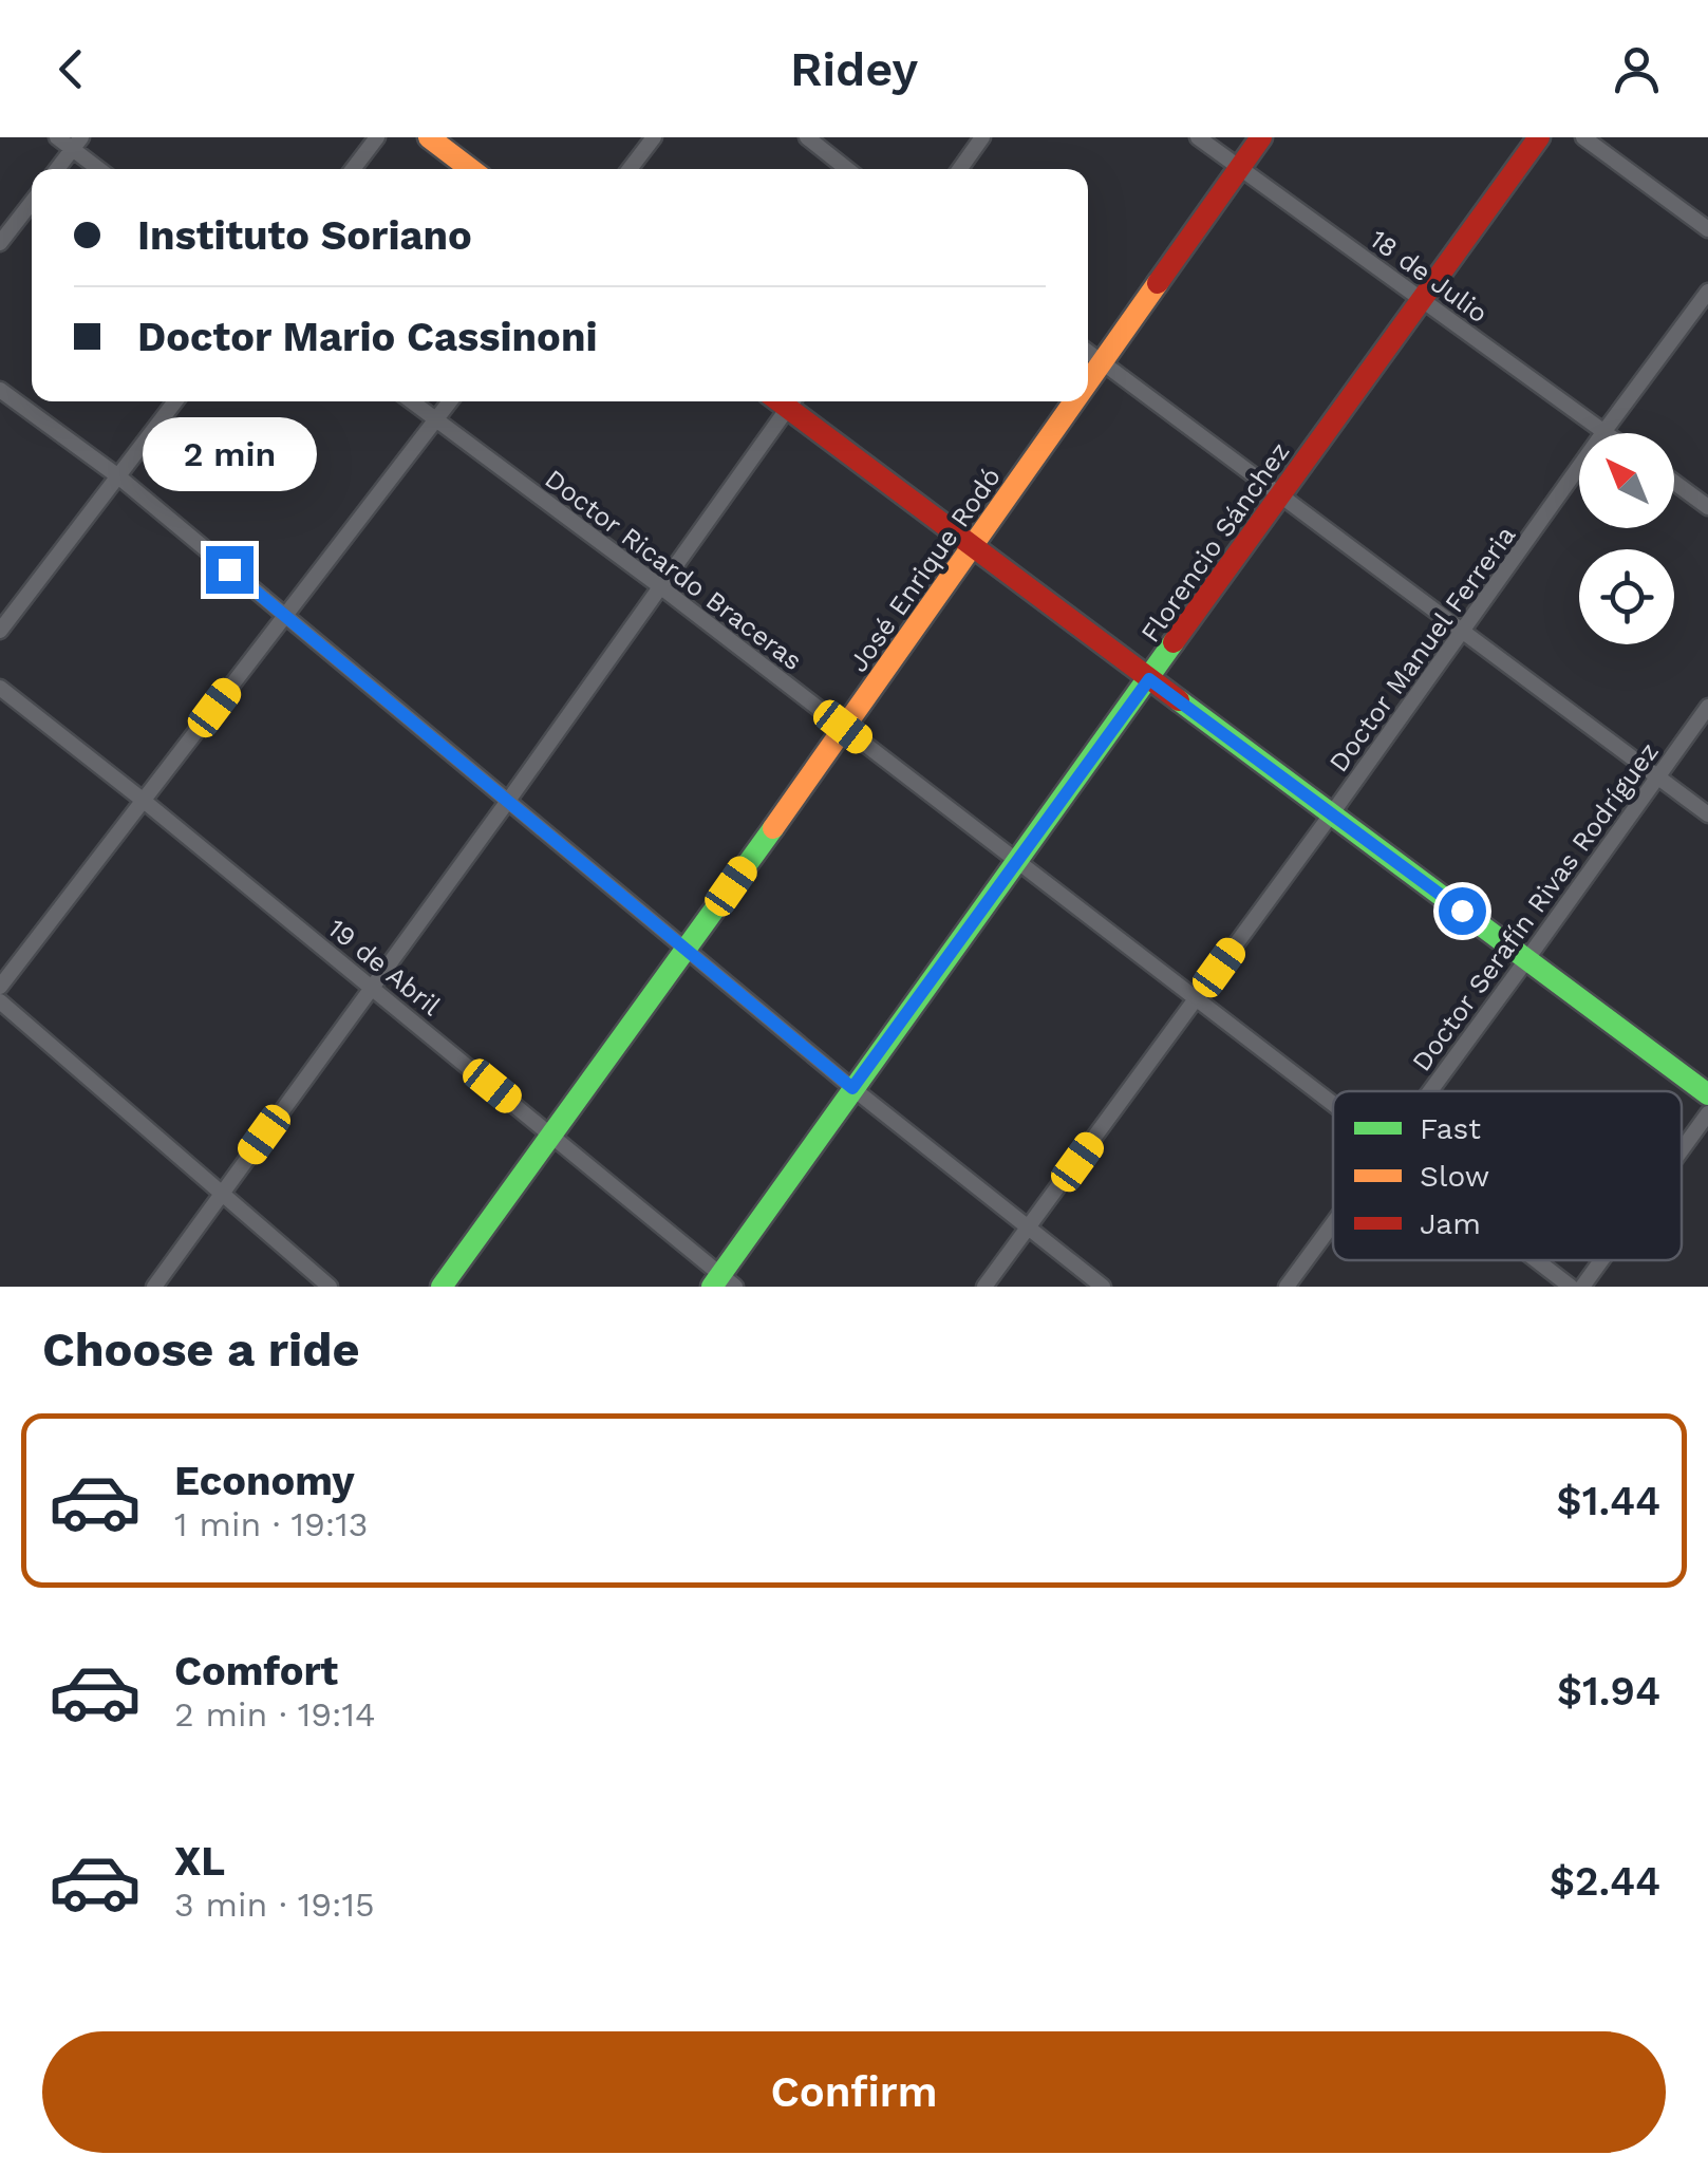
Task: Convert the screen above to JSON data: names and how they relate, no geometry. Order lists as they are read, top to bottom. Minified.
{"streets":{"street":["18 de Julio","Florencio Sánchez","Doctor Ricardo Braceras","José Enrique Rodó","Doctor Manuel Ferreria","Doctor Serafín Rivas Rodríguez","19 de Abril"]},"crossings":[["18 de Julio","Florencio Sánchez"],["18 de Julio","José Enrique Rodó"],["18 de Julio","Doctor Manuel Ferreria"],["Florencio Sánchez","Doctor Ricardo Braceras"],["Florencio Sánchez","19 de Abril"],["Doctor Ricardo Braceras","José Enrique Rodó"],["Doctor Ricardo Braceras","Doctor Manuel Ferreria"],["José Enrique Rodó","19 de Abril"]],"legend":["Fast","Slow","Jam"],"north":"top left","page":{"header":"Ridey","banner":["Instituto Soriano","Doctor Mario Cassinoni"],"bubble":"2 min","heading":"Choose a ride","list":[{"name":"Economy","note":"1 min · 19:13","value":"$1.44"},{"name":"Comfort","note":"2 min · 19:14","value":"$1.94"},{"name":"XL","note":"3 min · 19:15","value":"$2.44"}],"buttons":"Confirm"}}
